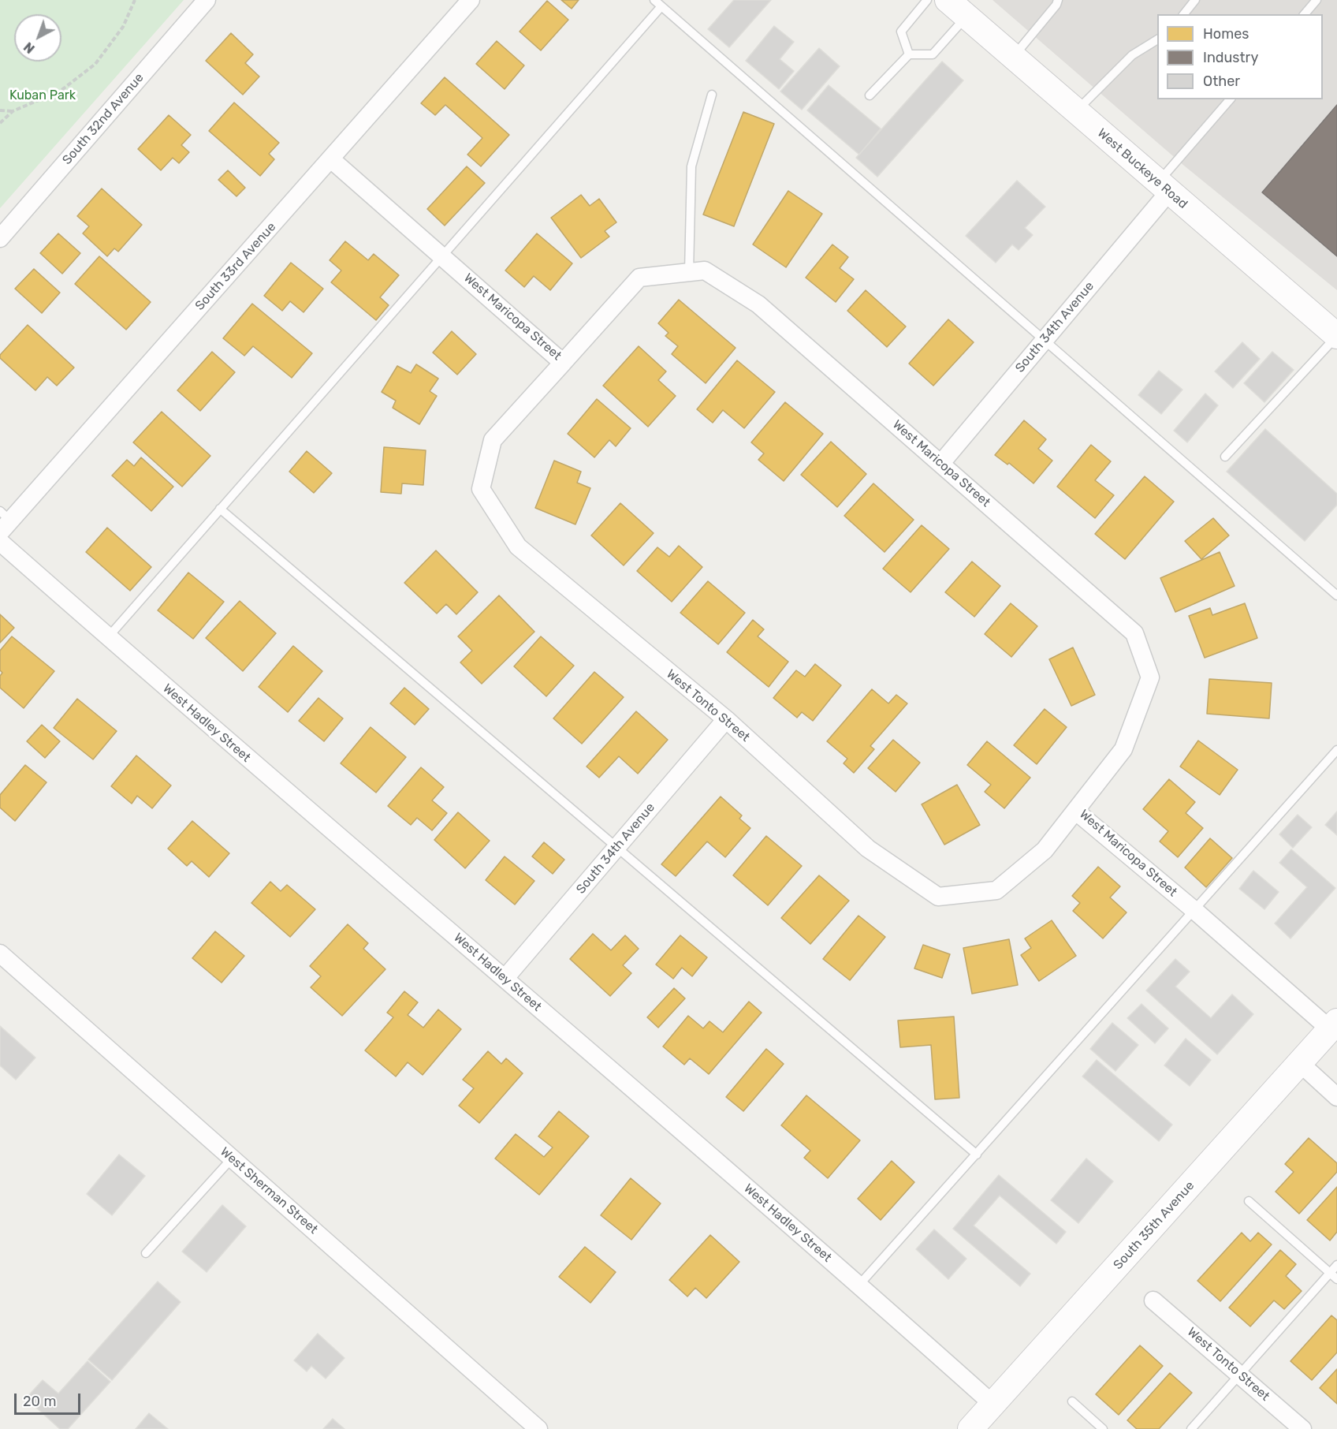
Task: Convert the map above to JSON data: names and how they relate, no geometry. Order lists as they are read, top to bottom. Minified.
{"streets":{"main road":["West Buckeye Road","South 35th Avenue"],"street":["South 32nd Avenue","South 33rd Avenue","West Maricopa Street","South 34th Avenue","West Tonto Street","West Hadley Street","West Sherman Street"]},"crossings":[["West Buckeye Road","South 34th Avenue"],["South 33rd Avenue","West Maricopa Street"],["West Maricopa Street","South 34th Avenue"],["West Maricopa Street","West Tonto Street"],["West Maricopa Street","South 35th Avenue"],["South 34th Avenue","West Tonto Street"],["South 34th Avenue","West Hadley Street"],["West Hadley Street","South 35th Avenue"]],"parks":["Kuban Park"],"legend":["Homes","Industry","Other"],"scale_bar":"20 m","north":"bottom left"}
